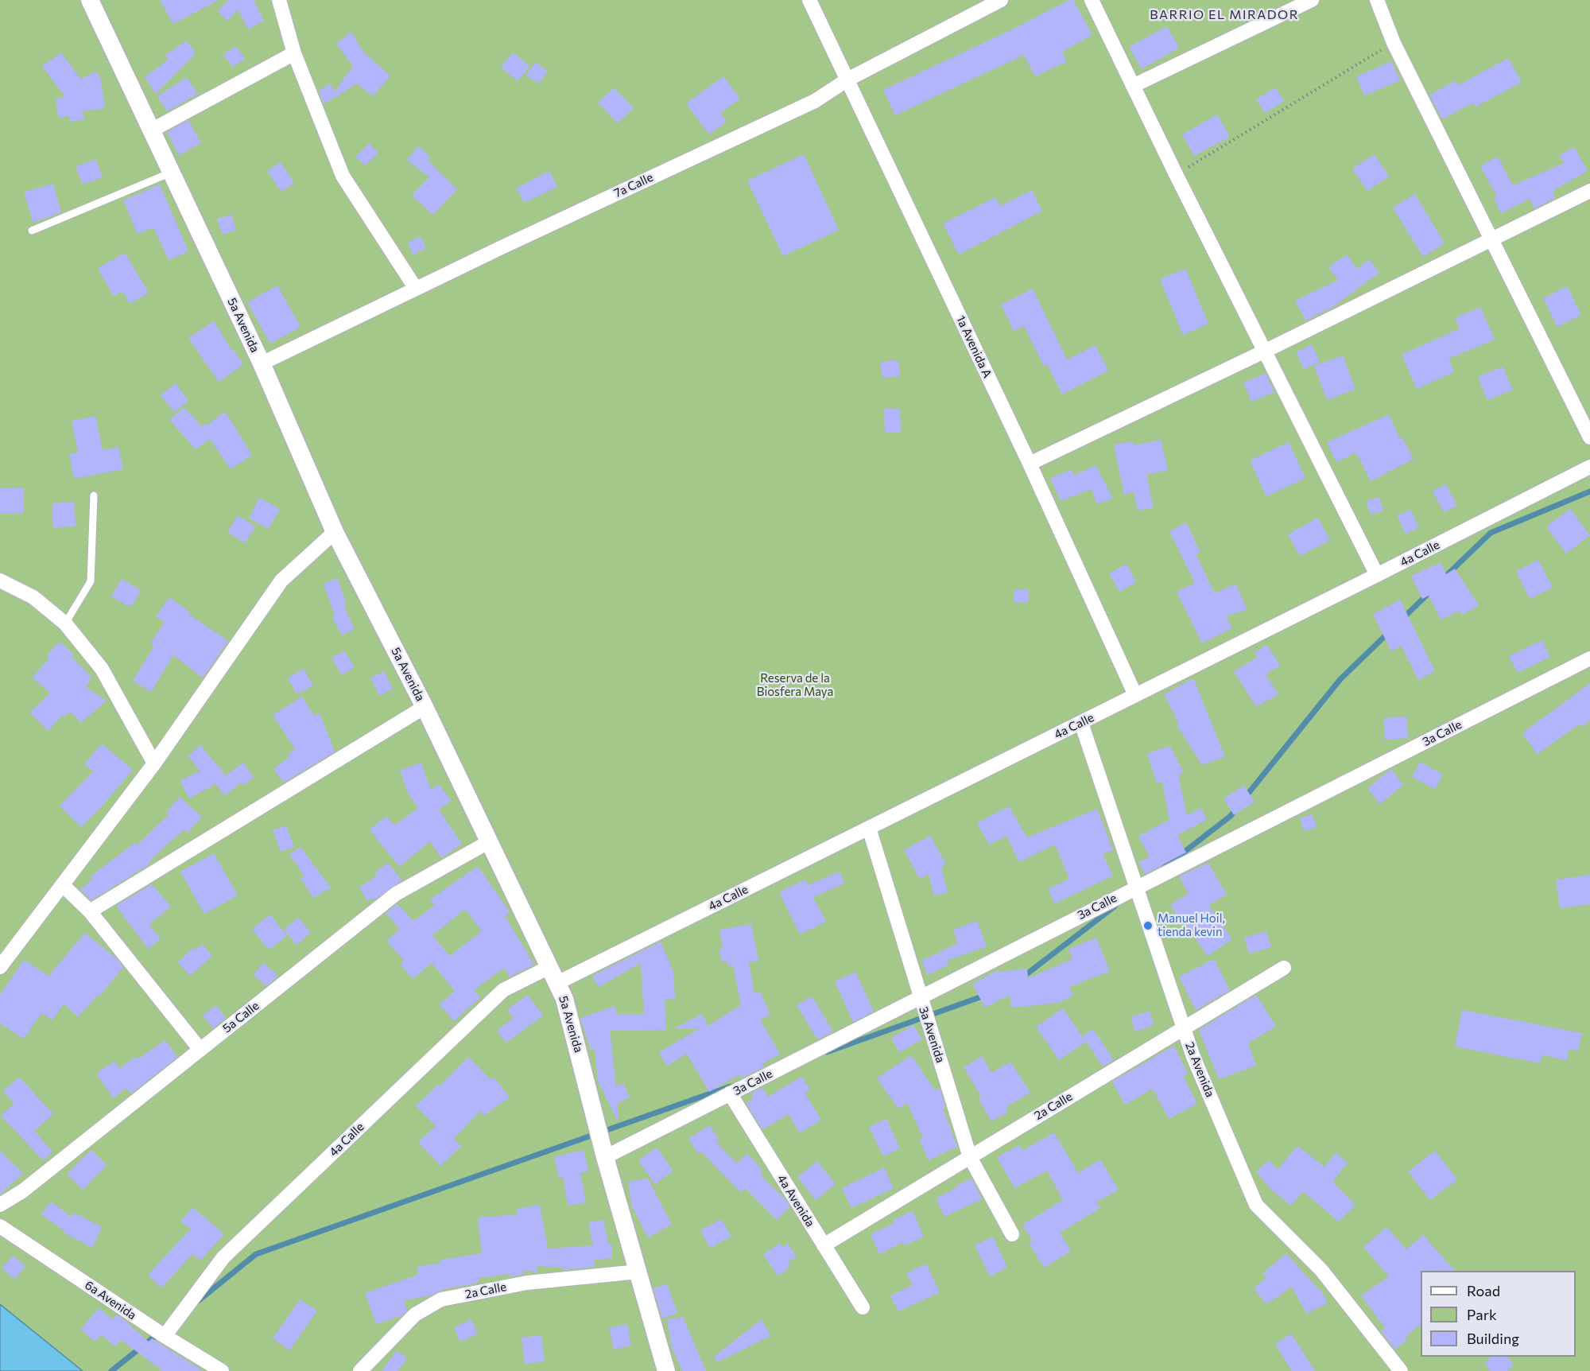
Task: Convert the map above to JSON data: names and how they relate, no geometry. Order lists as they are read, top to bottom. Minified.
{"streets":{"street":["7a Calle","5a Avenida","1a Avenida A","4a Calle","3a Calle","5a Calle","3a Avenida","2a Avenida","2a Calle","4a Avenida","6a Avenida"]},"crossings":[["7a Calle","5a Avenida"],["7a Calle","1a Avenida A"],["5a Avenida","4a Calle"],["5a Avenida","3a Calle"],["5a Avenida","5a Calle"],["5a Avenida","2a Calle"],["1a Avenida A","4a Calle"],["4a Calle","3a Avenida"],["4a Calle","2a Avenida"],["4a Calle","6a Avenida"],["3a Calle","3a Avenida"],["3a Calle","2a Avenida"],["3a Calle","4a Avenida"],["3a Avenida","2a Calle"],["2a Avenida","2a Calle"],["2a Calle","4a Avenida"]],"districts":["BARRIO EL MIRADOR"],"parks":["Reserva de la Biosfera Maya"],"places":["Manuel Hoil, tienda kevin"],"legend":["Road","Park","Building"]}
